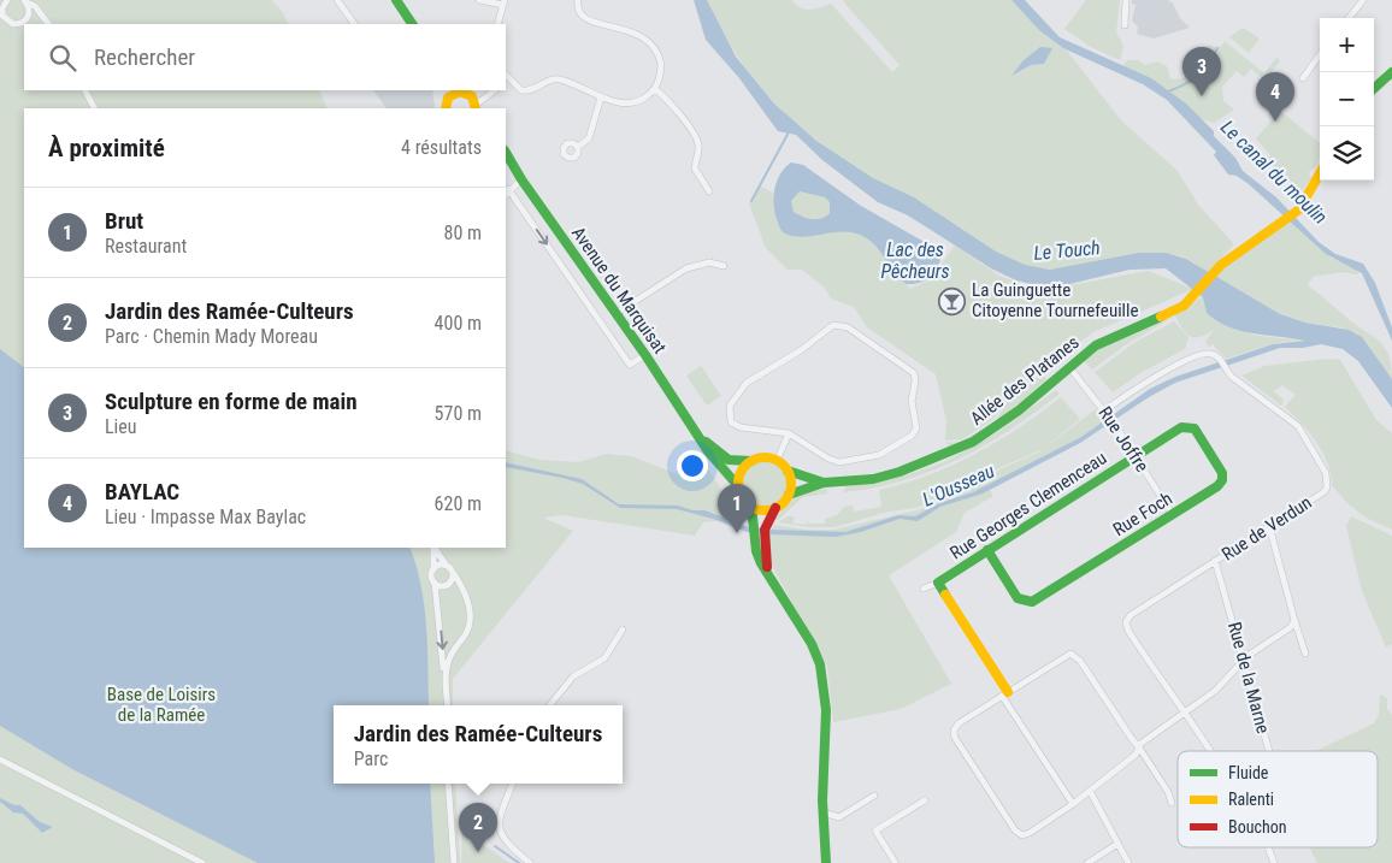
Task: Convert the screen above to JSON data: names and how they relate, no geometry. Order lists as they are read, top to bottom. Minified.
{"streets":{"street":["Avenue du Marquisat","Allée des Platanes","Rue Joffre","Rue Georges Clemenceau","Rue Foch","Rue de Verdun","Rue de la Marne"]},"crossings":[["Avenue du Marquisat","Allée des Platanes"],["Allée des Platanes","Rue Joffre"],["Rue Joffre","Rue Georges Clemenceau"],["Rue Joffre","Rue Foch"],["Rue Joffre","Rue de Verdun"],["Rue Georges Clemenceau","Rue Foch"],["Rue de Verdun","Rue de la Marne"]],"water":["Le canal du moulin","Lac des Pêcheurs","Le Touch","L'Ousseau"],"parks":["Base de Loisirs de la Ramée"],"places":{"bar":["La Guinguette Citoyenne Tournefeuille"]},"legend":["Fluide","Ralenti","Bouchon"],"page":{"map_buttons":["+","−"],"search":"Rechercher","pins":["3","4","1","2"],"heading":["À proximité","4 résultats"],"list":[{"mark":"1","name":"Brut","note":"Restaurant","value":"80 m"},{"mark":"2","name":"Jardin des Ramée-Culteurs","note":"Parc · Chemin Mady Moreau","value":"400 m"},{"mark":"3","name":"Sculpture en forme de main","note":"Lieu","value":"570 m"},{"mark":"4","name":"BAYLAC","note":"Lieu · Impasse Max Baylac","value":"620 m"}],"popup":["Jardin des Ramée-Culteurs","Parc"]}}
